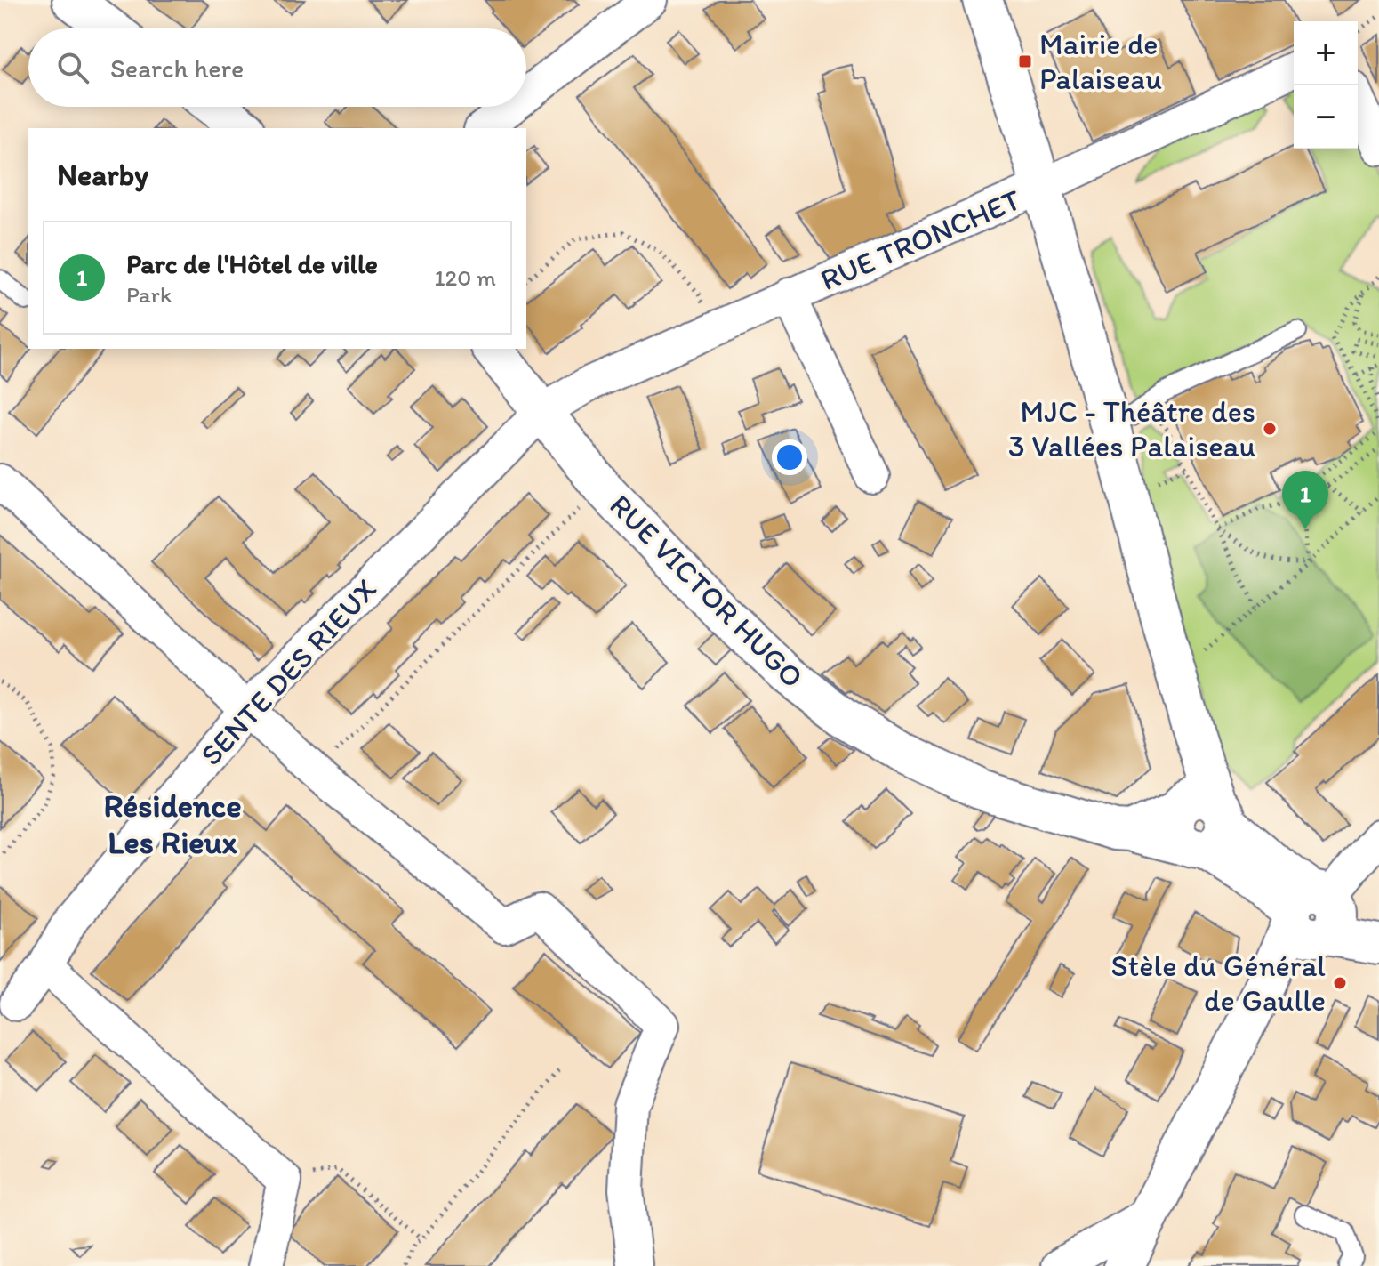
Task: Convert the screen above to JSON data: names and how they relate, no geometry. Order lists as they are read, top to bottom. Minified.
{"streets":{"street":["RUE TRONCHET","RUE VICTOR HUGO","SENTE DES RIEUX"]},"crossings":[["RUE TRONCHET","RUE VICTOR HUGO"],["RUE TRONCHET","SENTE DES RIEUX"],["RUE VICTOR HUGO","SENTE DES RIEUX"]],"districts":["Résidence Les Rieux"],"places":{"transit":["Mairie de Palaiseau"],"other":["MJC - Théâtre des 3 Vallées Palaiseau","Stèle du Général de Gaulle"]},"page":{"map_buttons":["+","−"],"search":"Search here","heading":"Nearby","list":[{"mark":"1","name":"Parc de l'Hôtel de ville","note":"Park","value":"120 m"}],"pins":"1"}}
